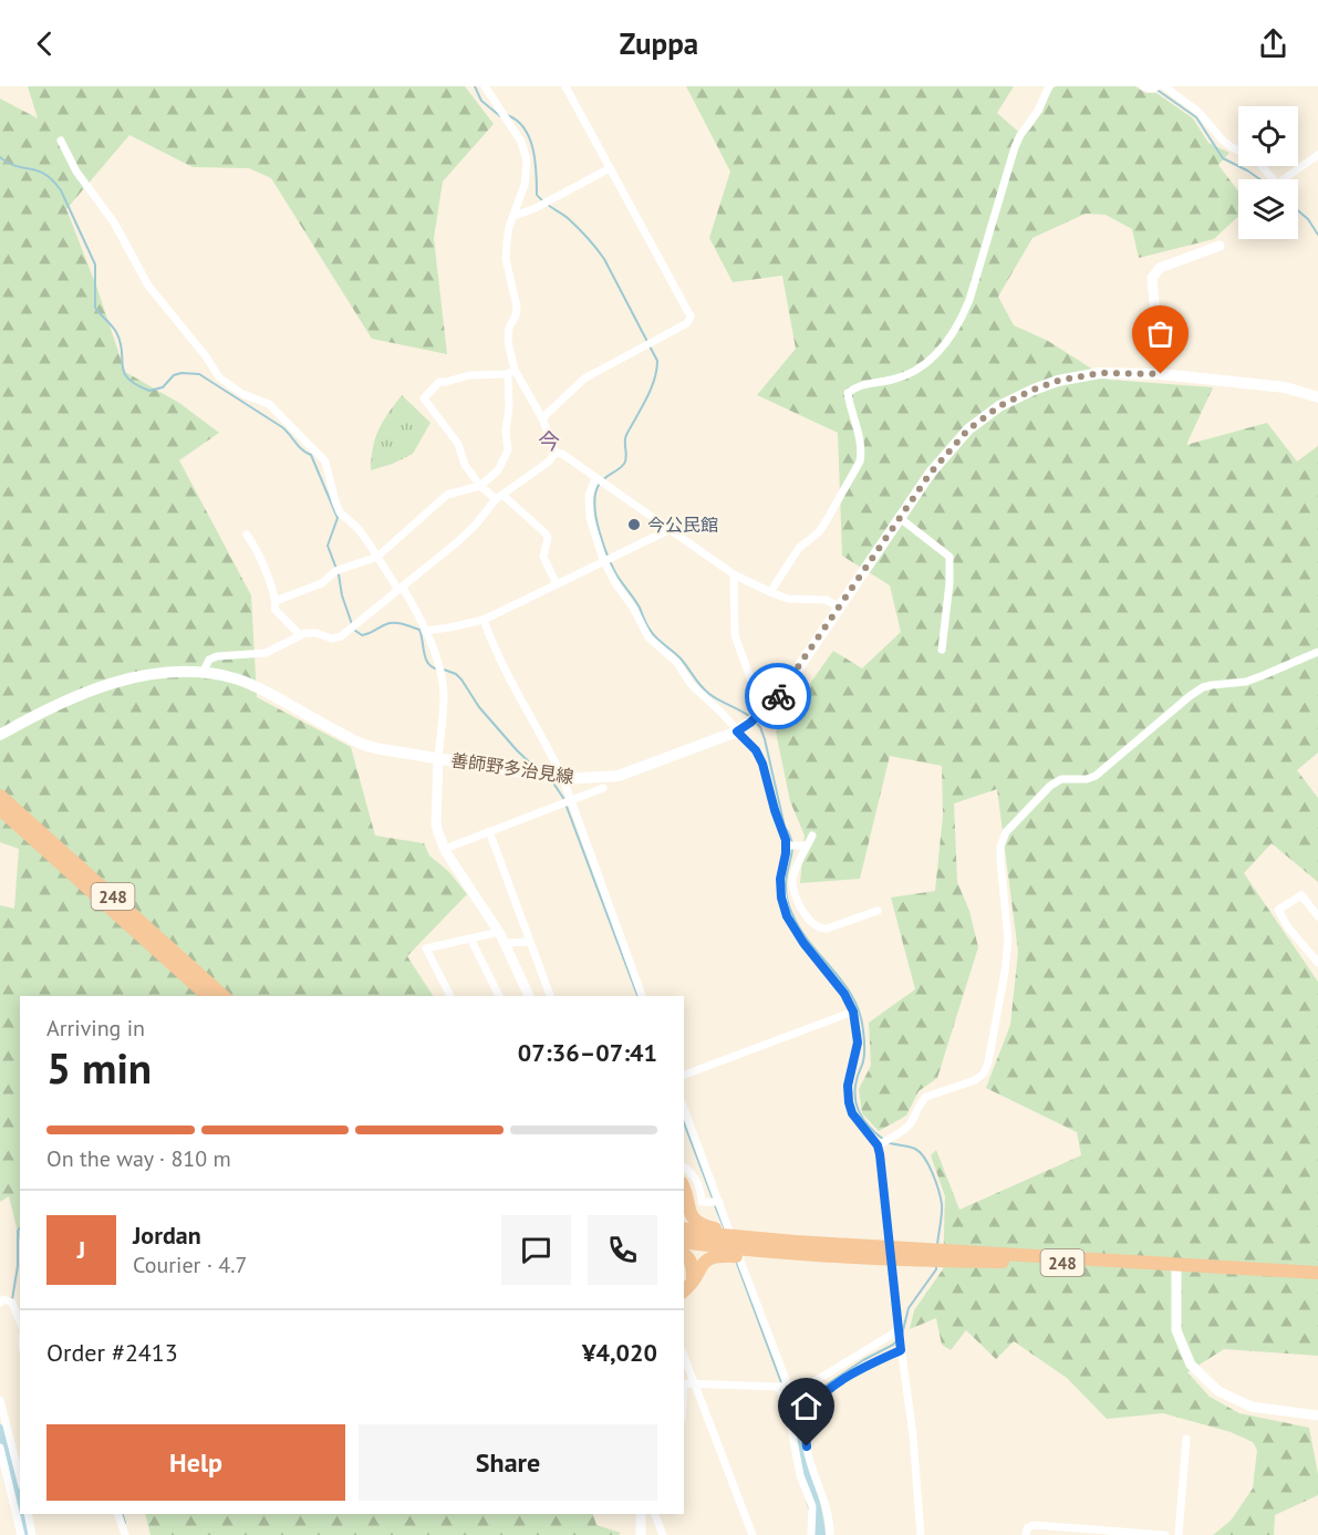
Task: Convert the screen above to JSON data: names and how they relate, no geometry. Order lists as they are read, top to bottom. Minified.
{"streets":{"highway":["248"],"main road":["善師野多治見線"]},"districts":["今"],"places":["今公民館"],"page":{"header":"Zuppa","heading":["5 min","Arriving in","07:36–07:41"],"panel":["Jordan","Courier · 4.7","Order #2413","¥4,020"],"bar":"On the way · 810 m","round":"J","buttons":["Help","Share"]}}
